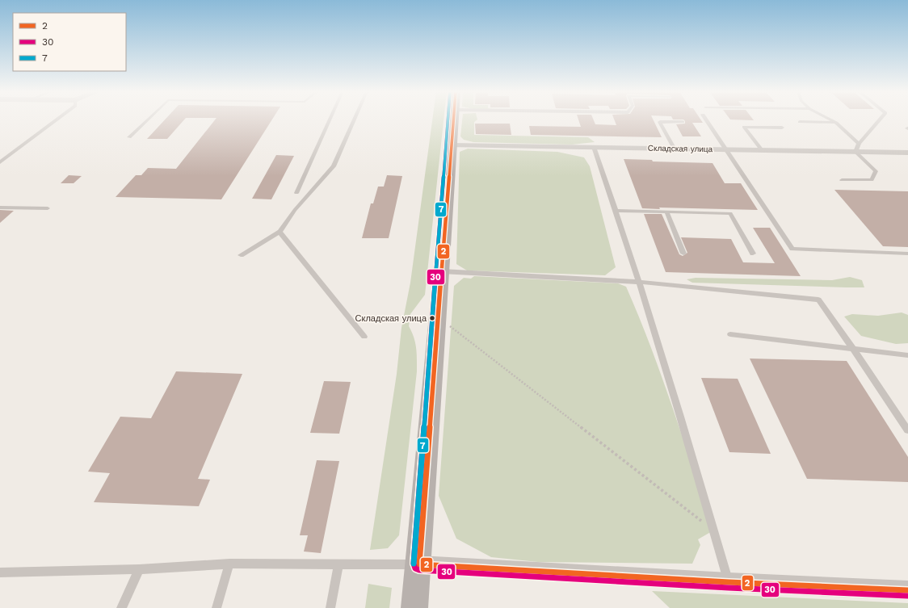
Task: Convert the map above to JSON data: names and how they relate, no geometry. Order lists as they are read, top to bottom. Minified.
{"streets":{"street":["Складская улица"]},"places":["Складская улица"],"lines":["transit line 2","transit line 30","transit line 7"],"legend":["2","30","7"]}
